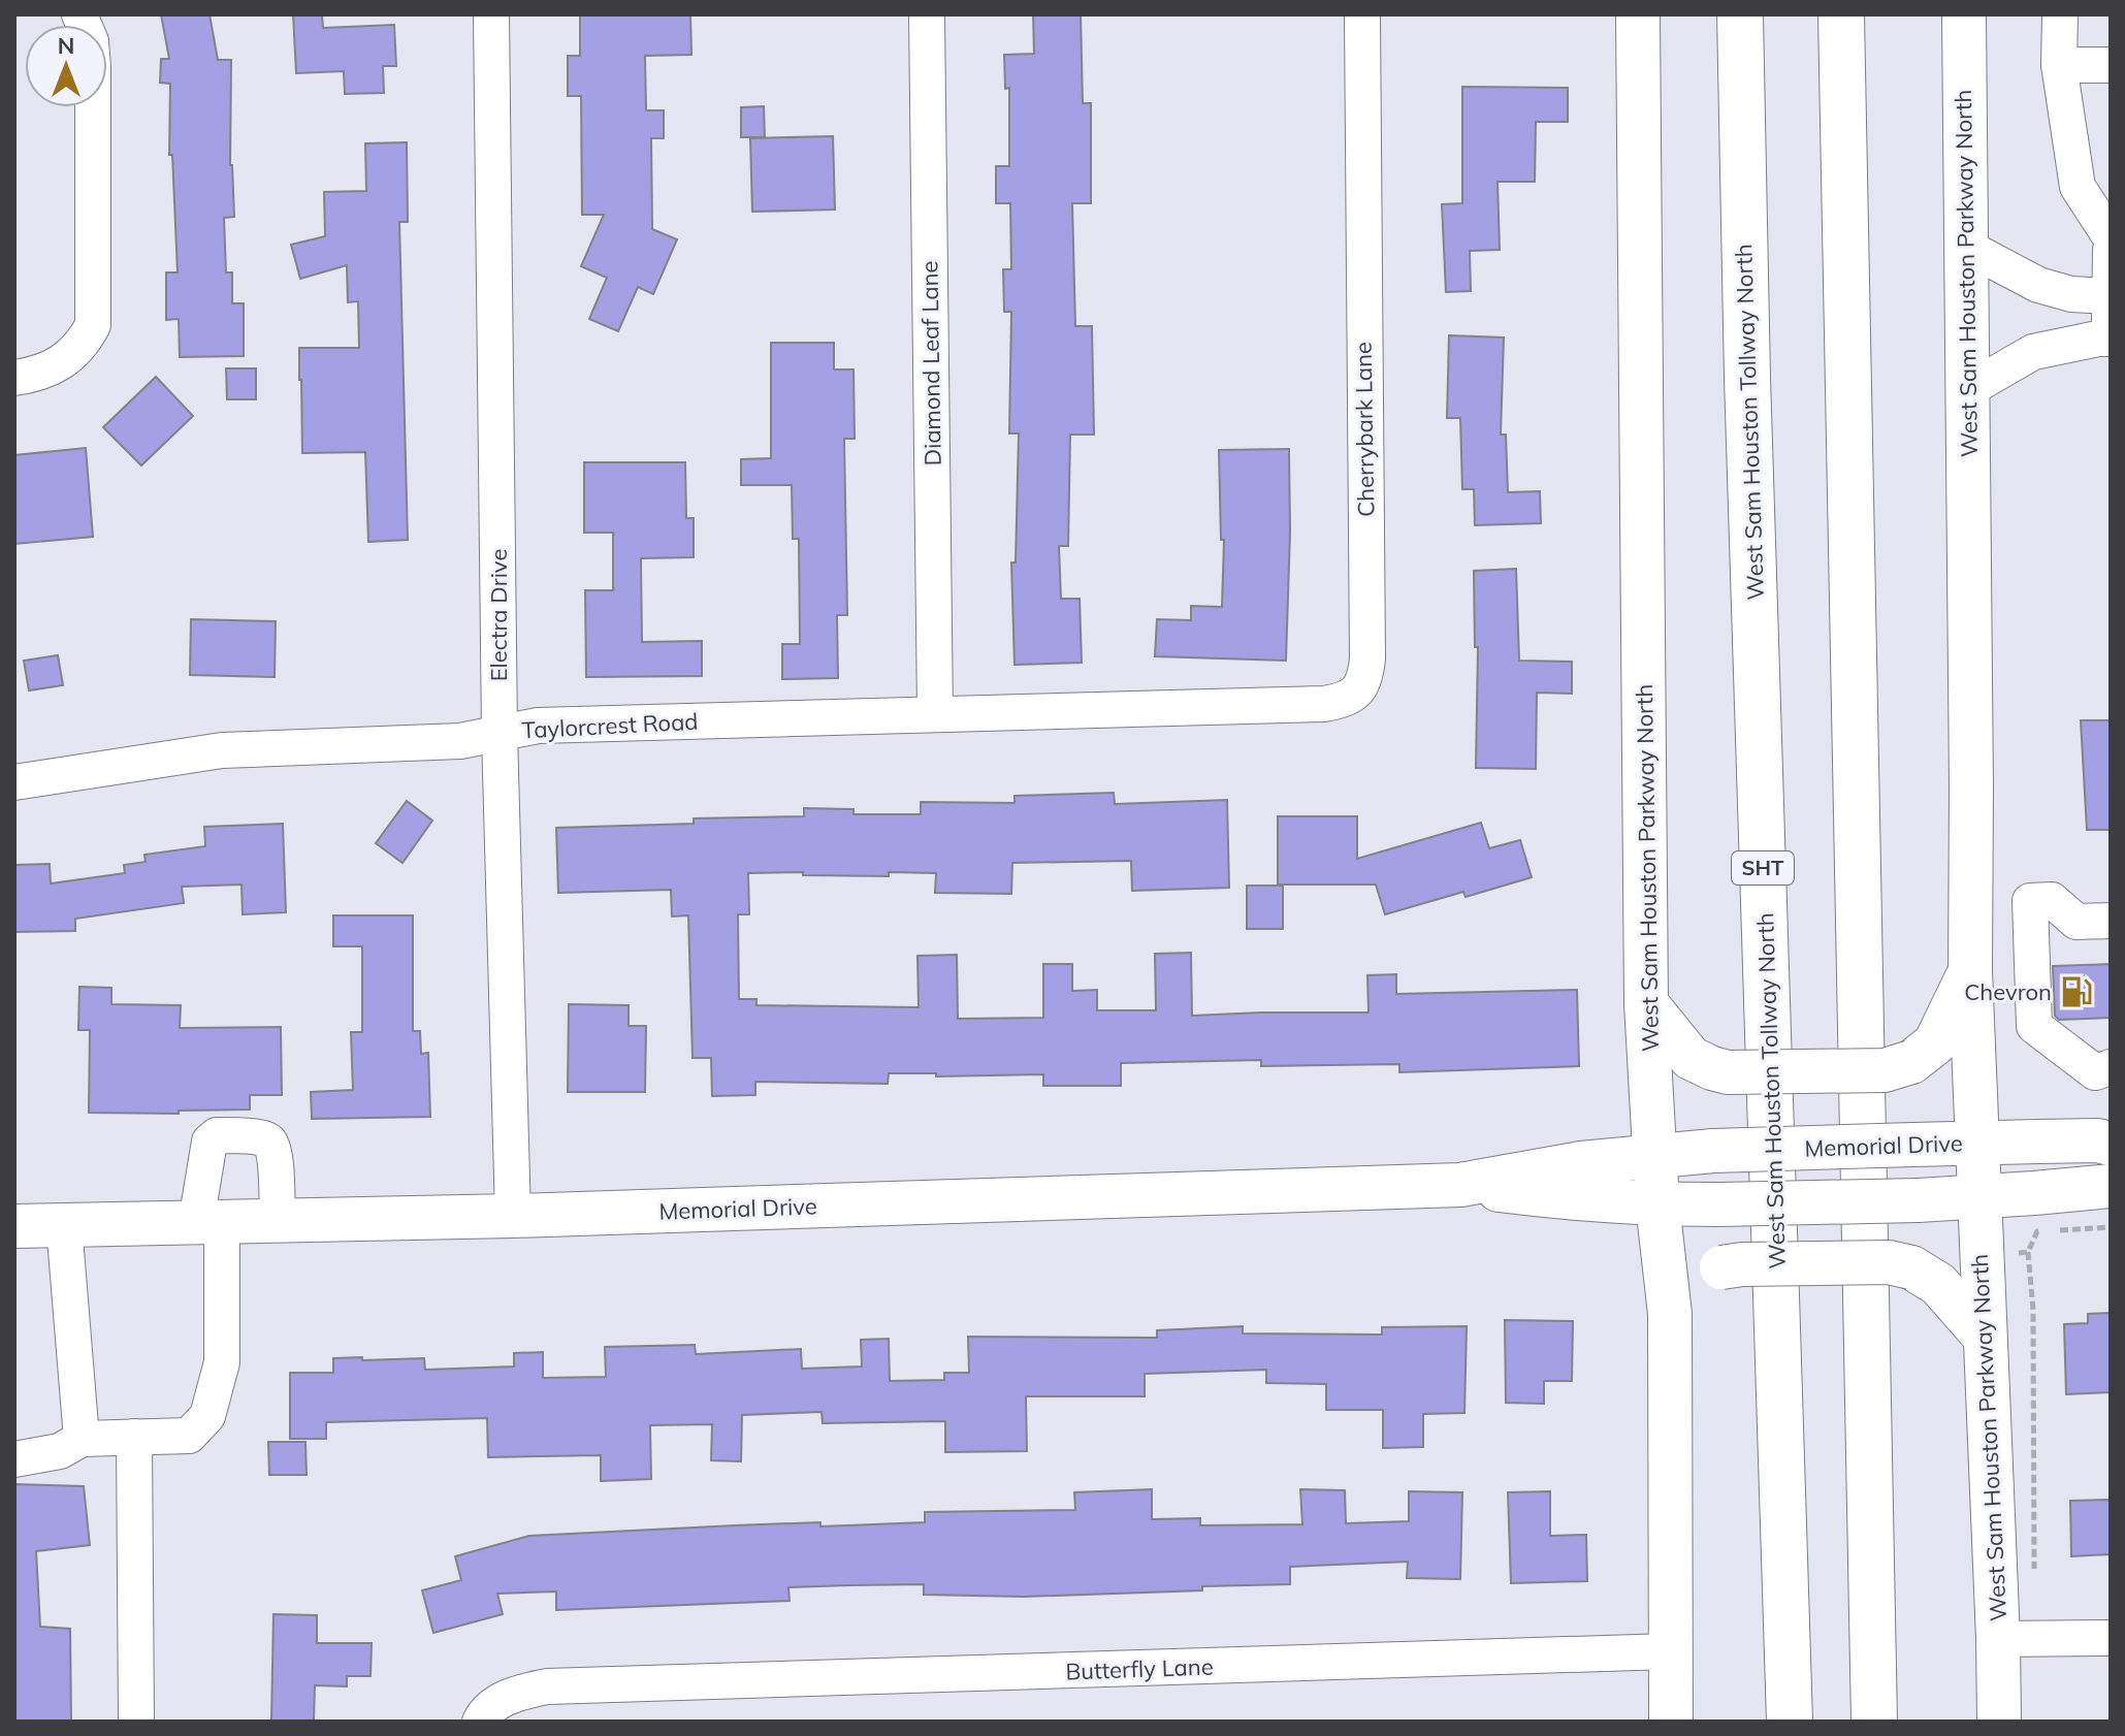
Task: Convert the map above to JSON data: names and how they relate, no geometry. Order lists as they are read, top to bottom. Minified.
{"streets":{"highway":["West Sam Houston Tollway North","SHT"],"main road":["West Sam Houston Parkway North","Memorial Drive"],"street":["Diamond Leaf Lane","Cherrybark Lane","Electra Drive","Taylorcrest Road","Butterfly Lane"]},"crossings":[["West Sam Houston Parkway North","Memorial Drive"],["West Sam Houston Parkway North","Butterfly Lane"],["Diamond Leaf Lane","Taylorcrest Road"],["Cherrybark Lane","Taylorcrest Road"],["Electra Drive","Taylorcrest Road"],["Electra Drive","Memorial Drive"]],"places":{"fuel station":["Chevron"]},"north":"top"}
